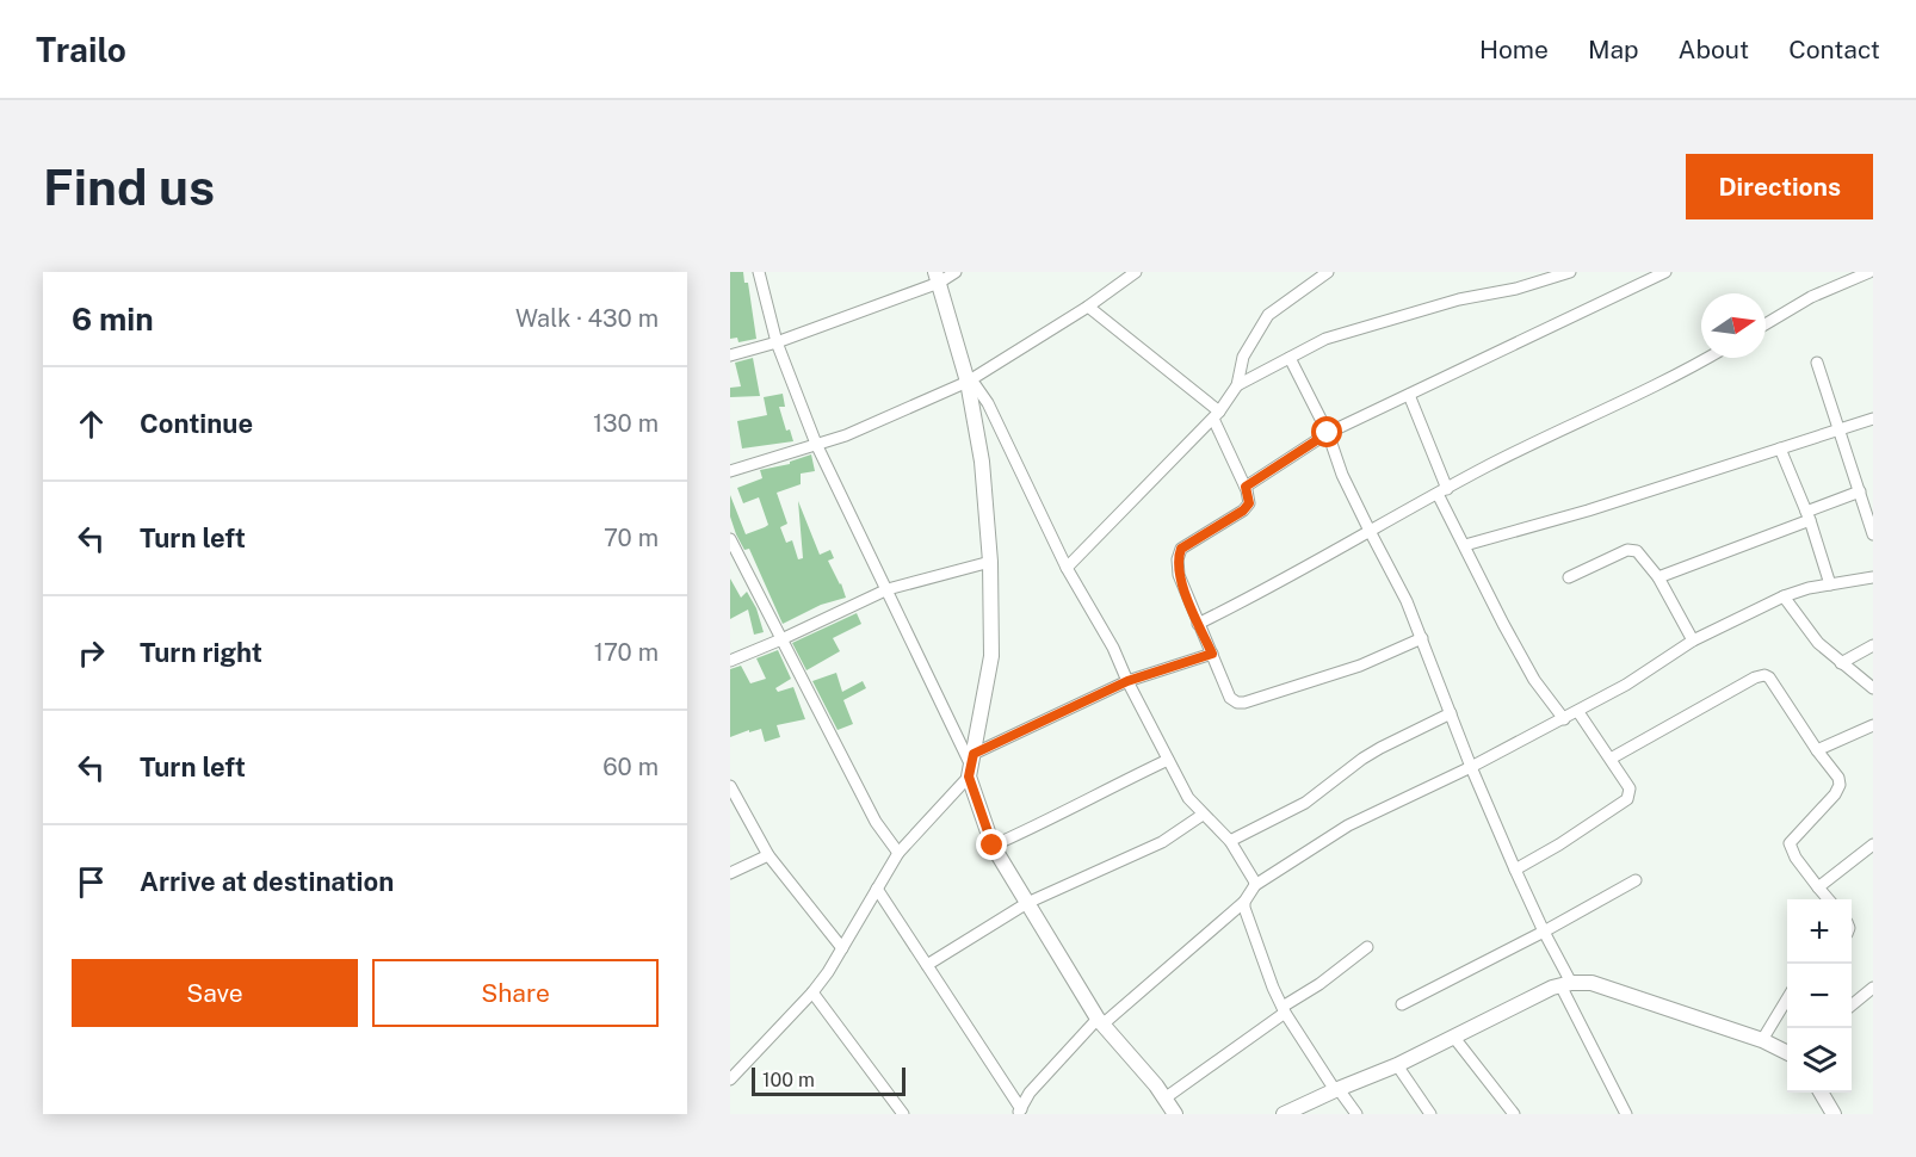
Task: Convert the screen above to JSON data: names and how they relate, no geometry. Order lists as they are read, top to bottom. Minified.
{"scale_bar":"100 m","north":"right","page":{"header":"Trailo","nav":["Home","Map","About","Contact"],"buttons":["Directions",["Save","Share"]],"title":"Find us","heading":["6 min","Walk · 430 m"],"list":[["Continue","130 m"],["Turn left","70 m"],["Turn right","170 m"],["Turn left","60 m"],"Arrive at destination"],"map_buttons":["+","−"],"scale":"100 m"}}
